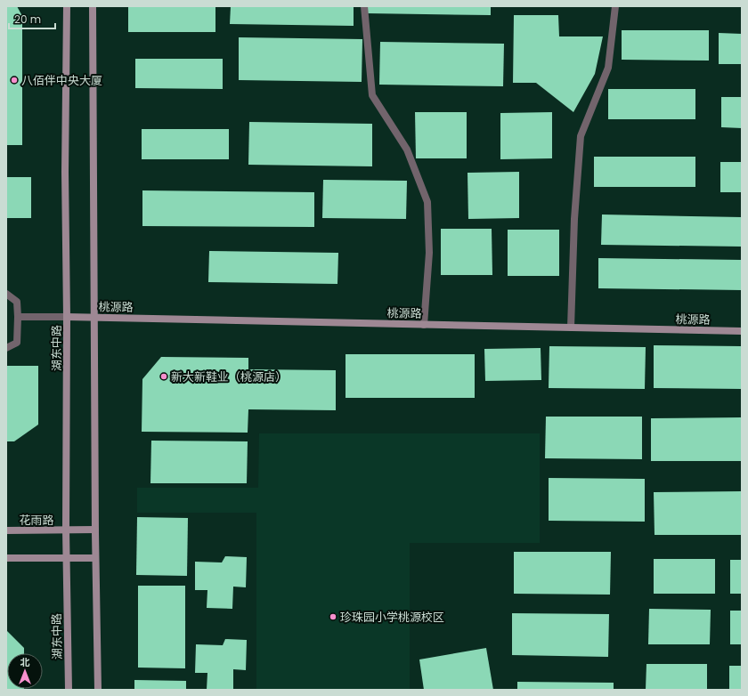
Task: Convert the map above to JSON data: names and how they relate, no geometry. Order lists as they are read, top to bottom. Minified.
{"streets":{"main road":["桃源路","湖东中路","花雨路"]},"crossings":[["桃源路","湖东中路"],["湖东中路","花雨路"]],"places":["八佰伴中央大厦","新大新鞋业（桃源店）","珍珠园小学桃源校区"],"scale_bar":"20 m","north":"top"}
